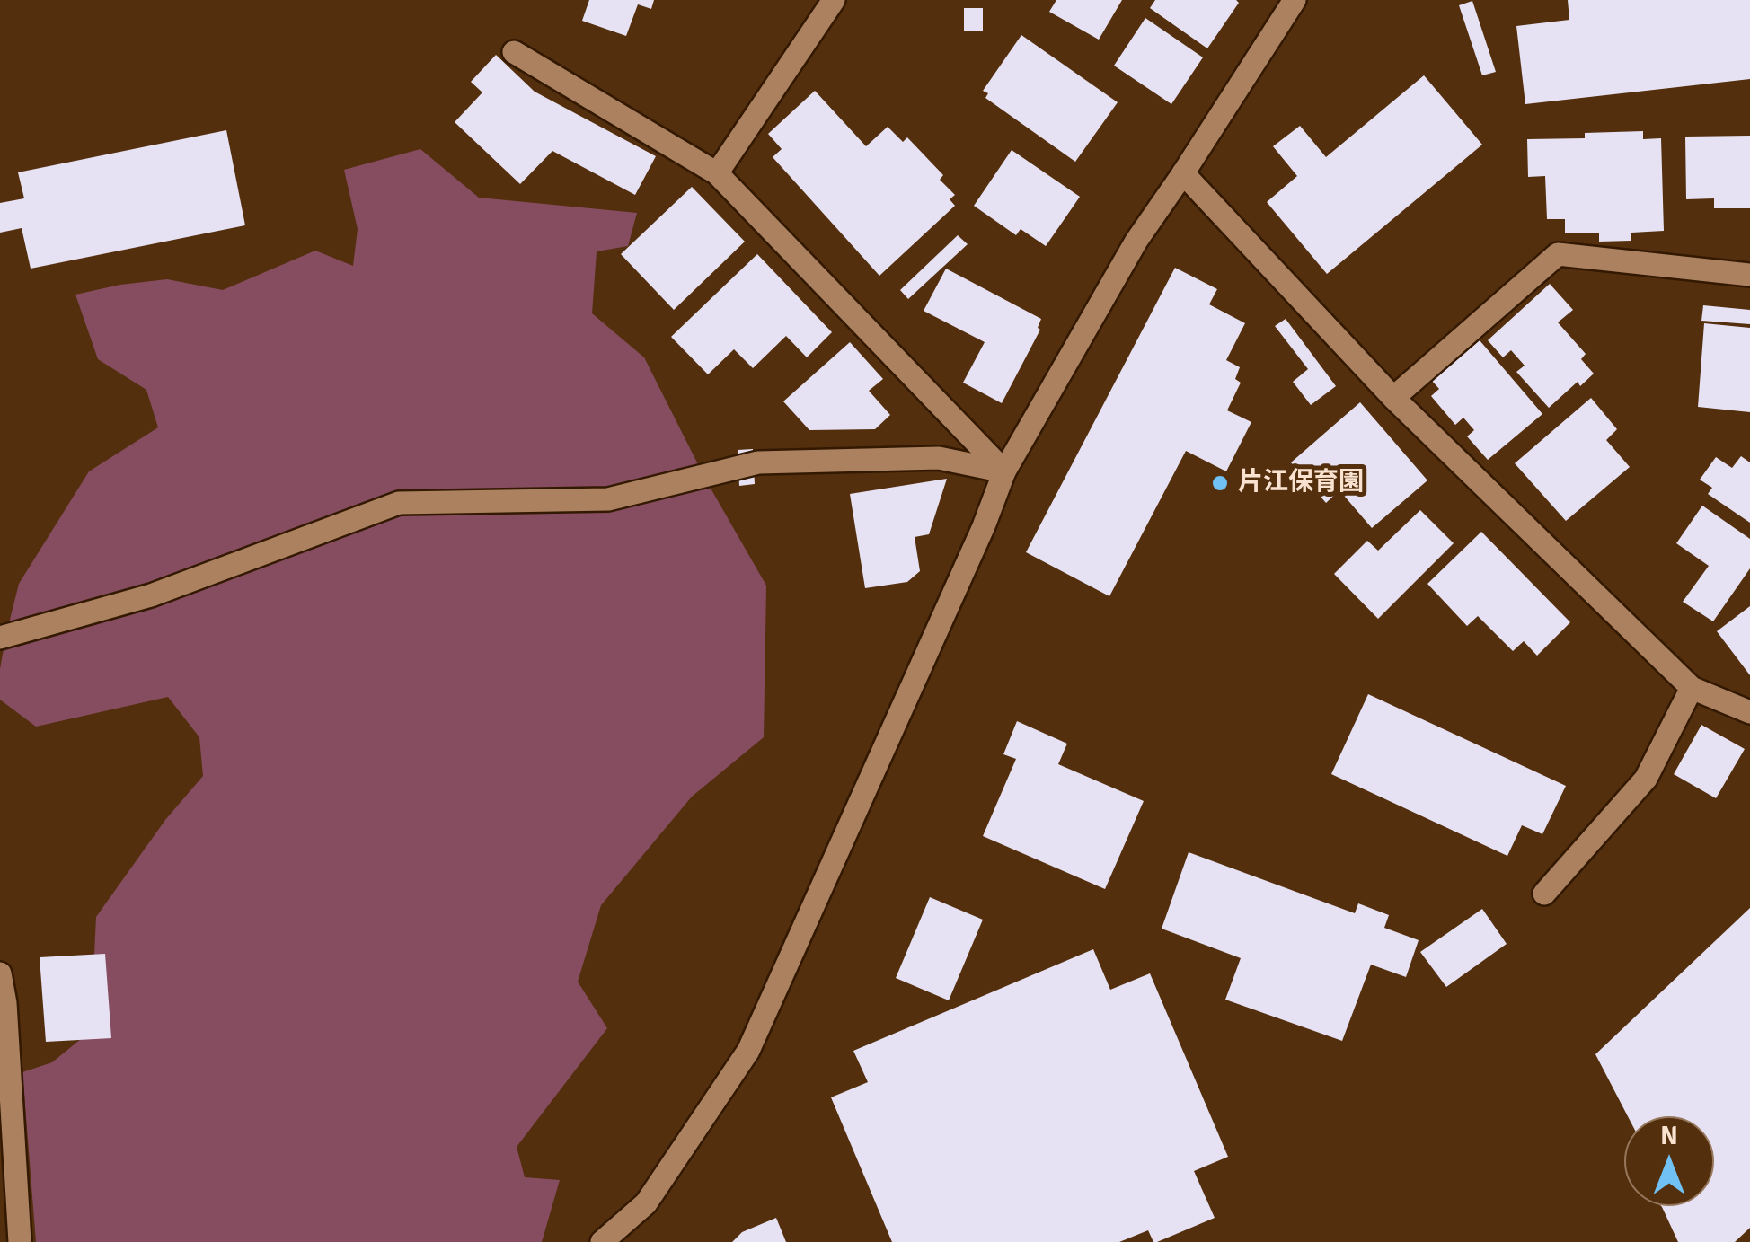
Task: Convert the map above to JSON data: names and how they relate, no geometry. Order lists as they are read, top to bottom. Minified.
{"places":["片江保育園"],"north":"top"}
